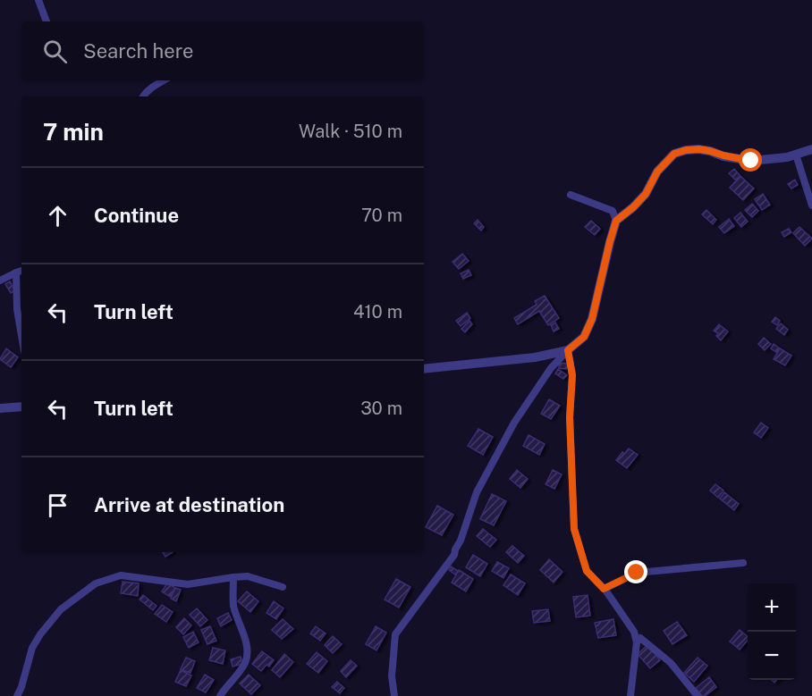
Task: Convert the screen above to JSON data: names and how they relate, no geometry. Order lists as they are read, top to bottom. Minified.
{"page":{"search":"Search here","heading":["7 min","Walk · 510 m"],"list":[["Continue","70 m"],["Turn left","410 m"],["Turn left","30 m"],"Arrive at destination"],"map_buttons":["+","−"]}}
